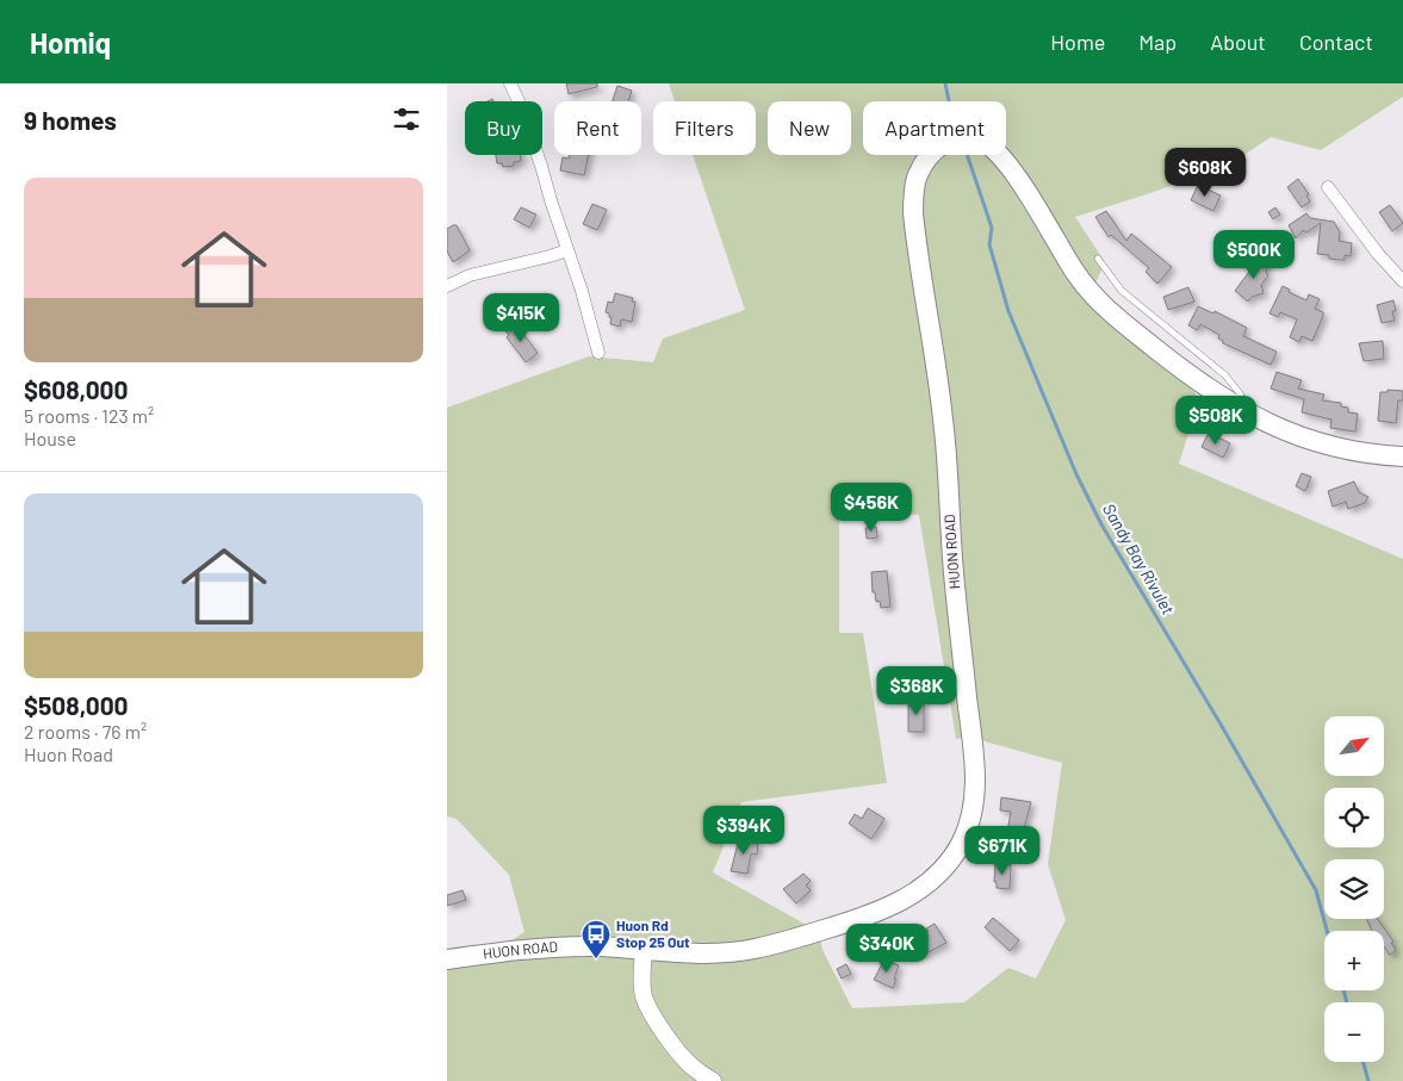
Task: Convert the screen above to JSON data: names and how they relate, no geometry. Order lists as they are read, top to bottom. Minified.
{"streets":{"main road":["HUON ROAD"]},"water":["Sandy Bay Rivulet"],"places":{"bus stop":["Huon Rd Stop 25 Out"]},"north":"top right","page":{"header":"Homiq","nav":["Home","Map","About","Contact"],"heading":"9 homes","chip":["Buy","Rent","Filters","New","Apartment"],"price":["$608K","$500K","$415K","$508K","$456K","$368K","$394K","$671K","$340K"],"list":[{"name":"$608,000","note":"5 rooms · 123 m² · House"},{"name":"$508,000","note":"2 rooms · 76 m² · Huon Road"}],"map_buttons":["+","−"]}}
